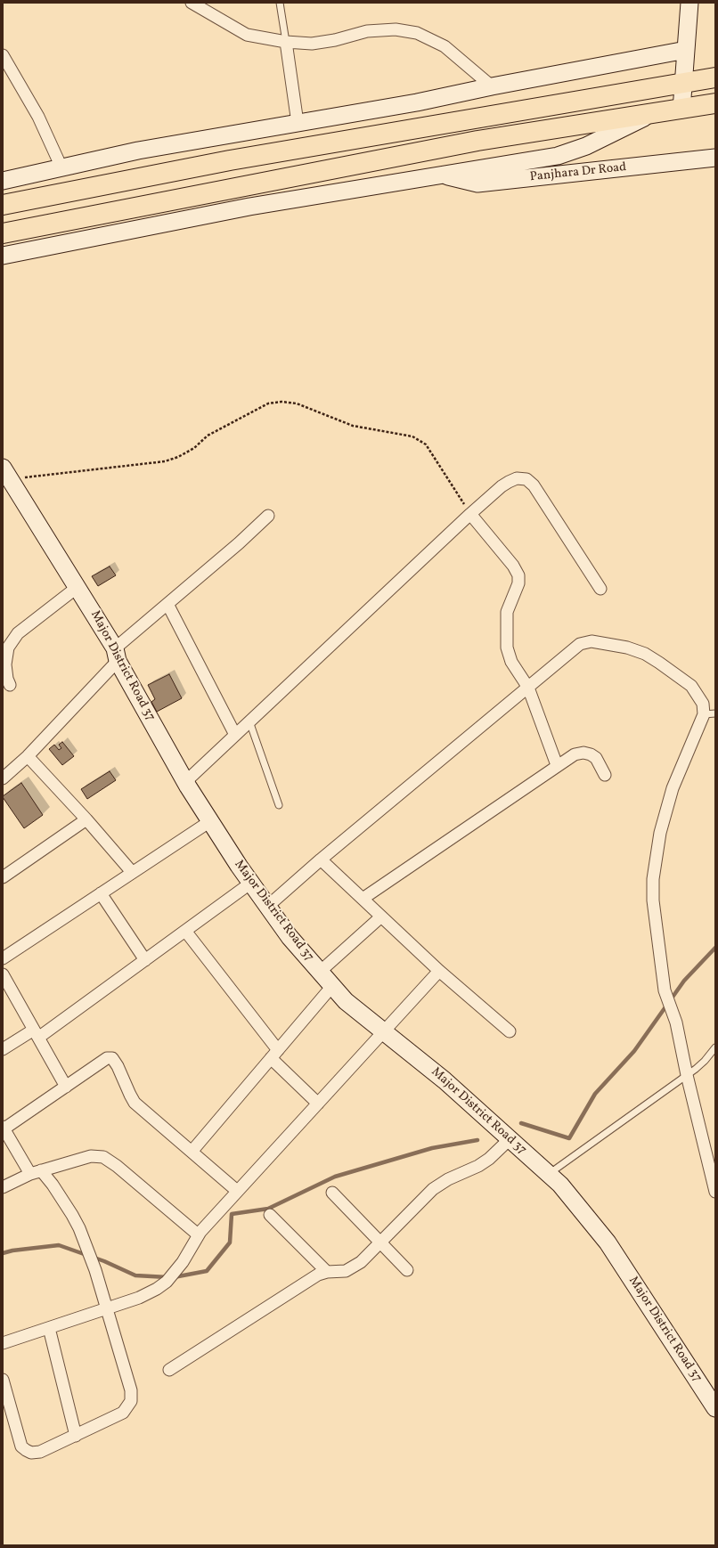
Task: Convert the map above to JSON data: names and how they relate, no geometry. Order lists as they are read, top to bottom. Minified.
{"streets":{"street":["Panjhara Dr Road","Major District Road 37"]}}
